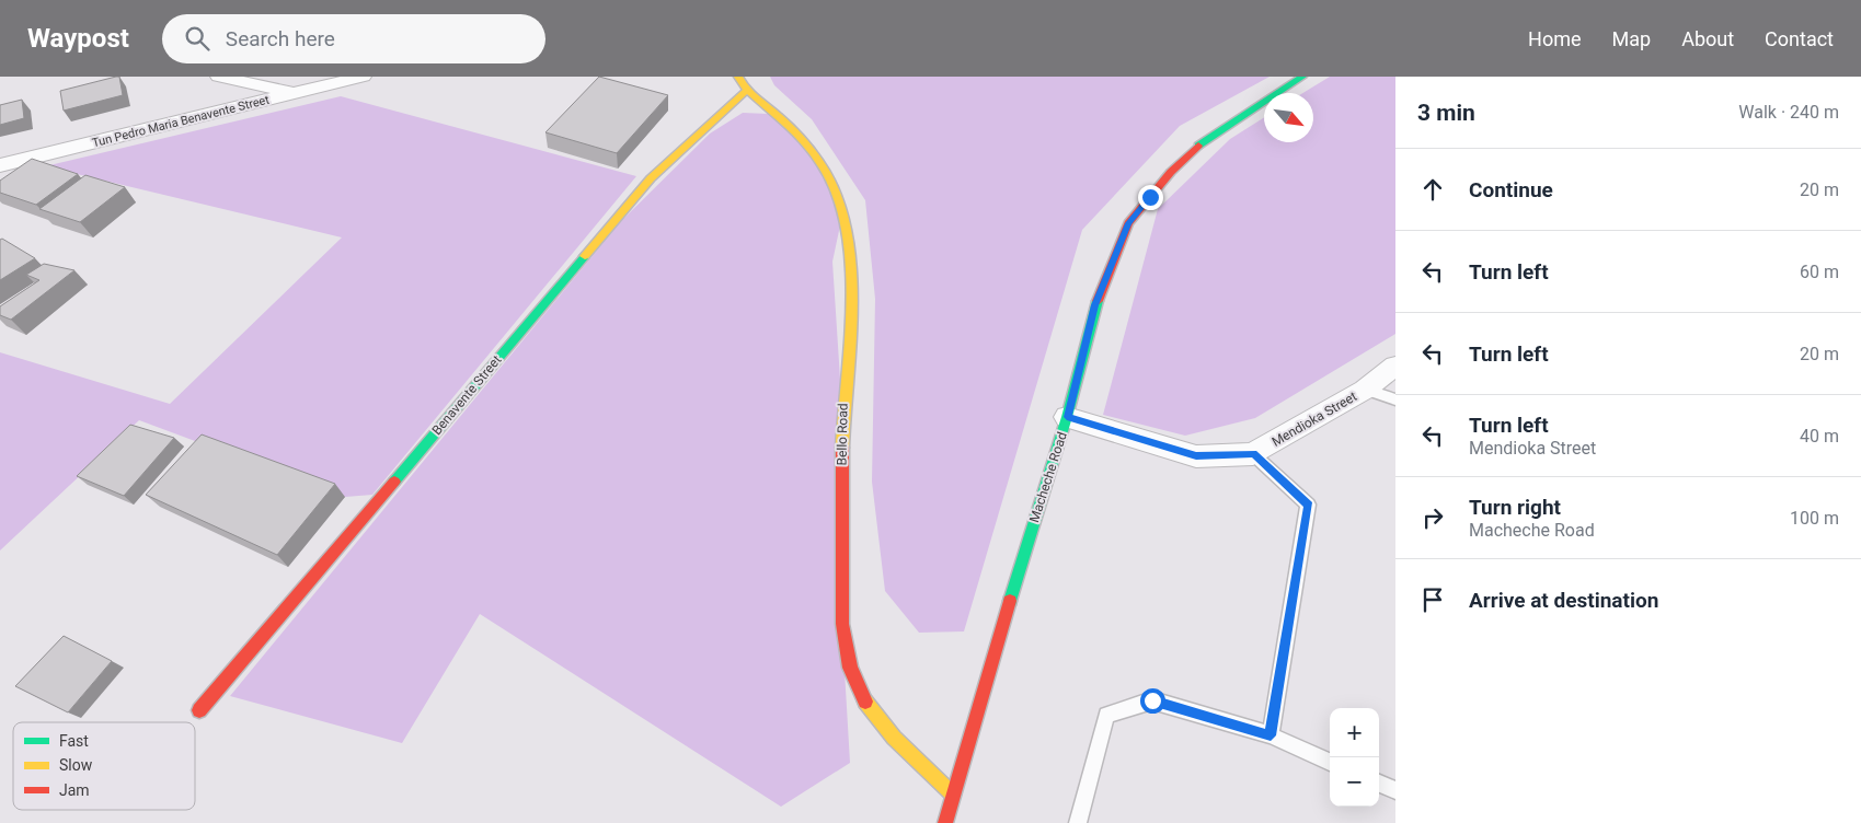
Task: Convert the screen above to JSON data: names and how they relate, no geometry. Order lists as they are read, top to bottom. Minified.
{"streets":{"street":["Tun Pedro Maria Benavente Street","Benavente Street","Mendioka Street","Bello Road","Macheche Road"]},"crossings":[["Benavente Street","Bello Road"],["Mendioka Street","Macheche Road"],["Bello Road","Macheche Road"]],"legend":["Fast","Slow","Jam"],"north":"bottom right","page":{"header":"Waypost","search":"Search here","nav":["Home","Map","About","Contact"],"heading":["3 min","Walk · 240 m"],"list":[["Continue","20 m"],["Turn left","60 m"],["Turn left","20 m"],["Turn left","Mendioka Street","40 m"],["Turn right","Macheche Road","100 m"],"Arrive at destination"],"map_buttons":["+","−"]}}
